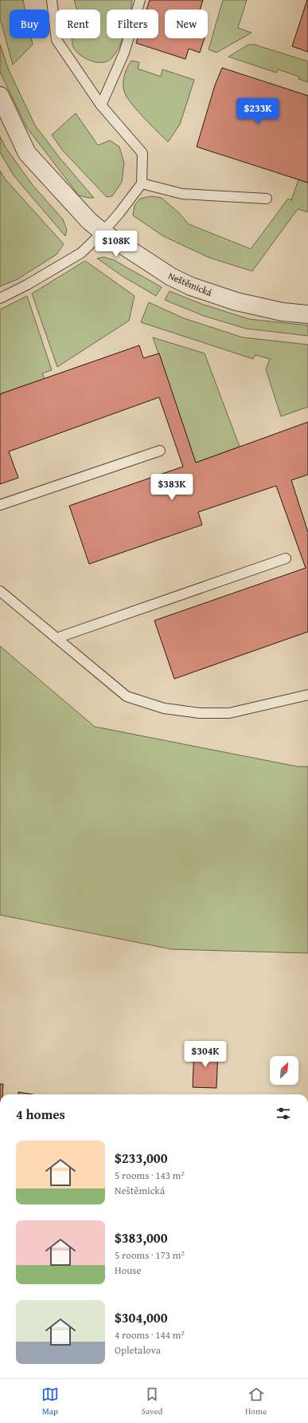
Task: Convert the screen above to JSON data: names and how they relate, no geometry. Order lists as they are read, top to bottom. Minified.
{"streets":{"street":["Neštěmická"]},"north":"top right","page":{"chip":["Buy","Rent","Filters","New"],"price":["$233K","$108K","$383K","$304K"],"heading":"4 homes","list":[{"name":"$233,000","note":"5 rooms · 143 m² · Neštěmická"},{"name":"$383,000","note":"5 rooms · 173 m² · House"},{"name":"$304,000","note":"4 rooms · 144 m² · Opletalova"}],"tabs":["Map","Saved","Home"]}}
